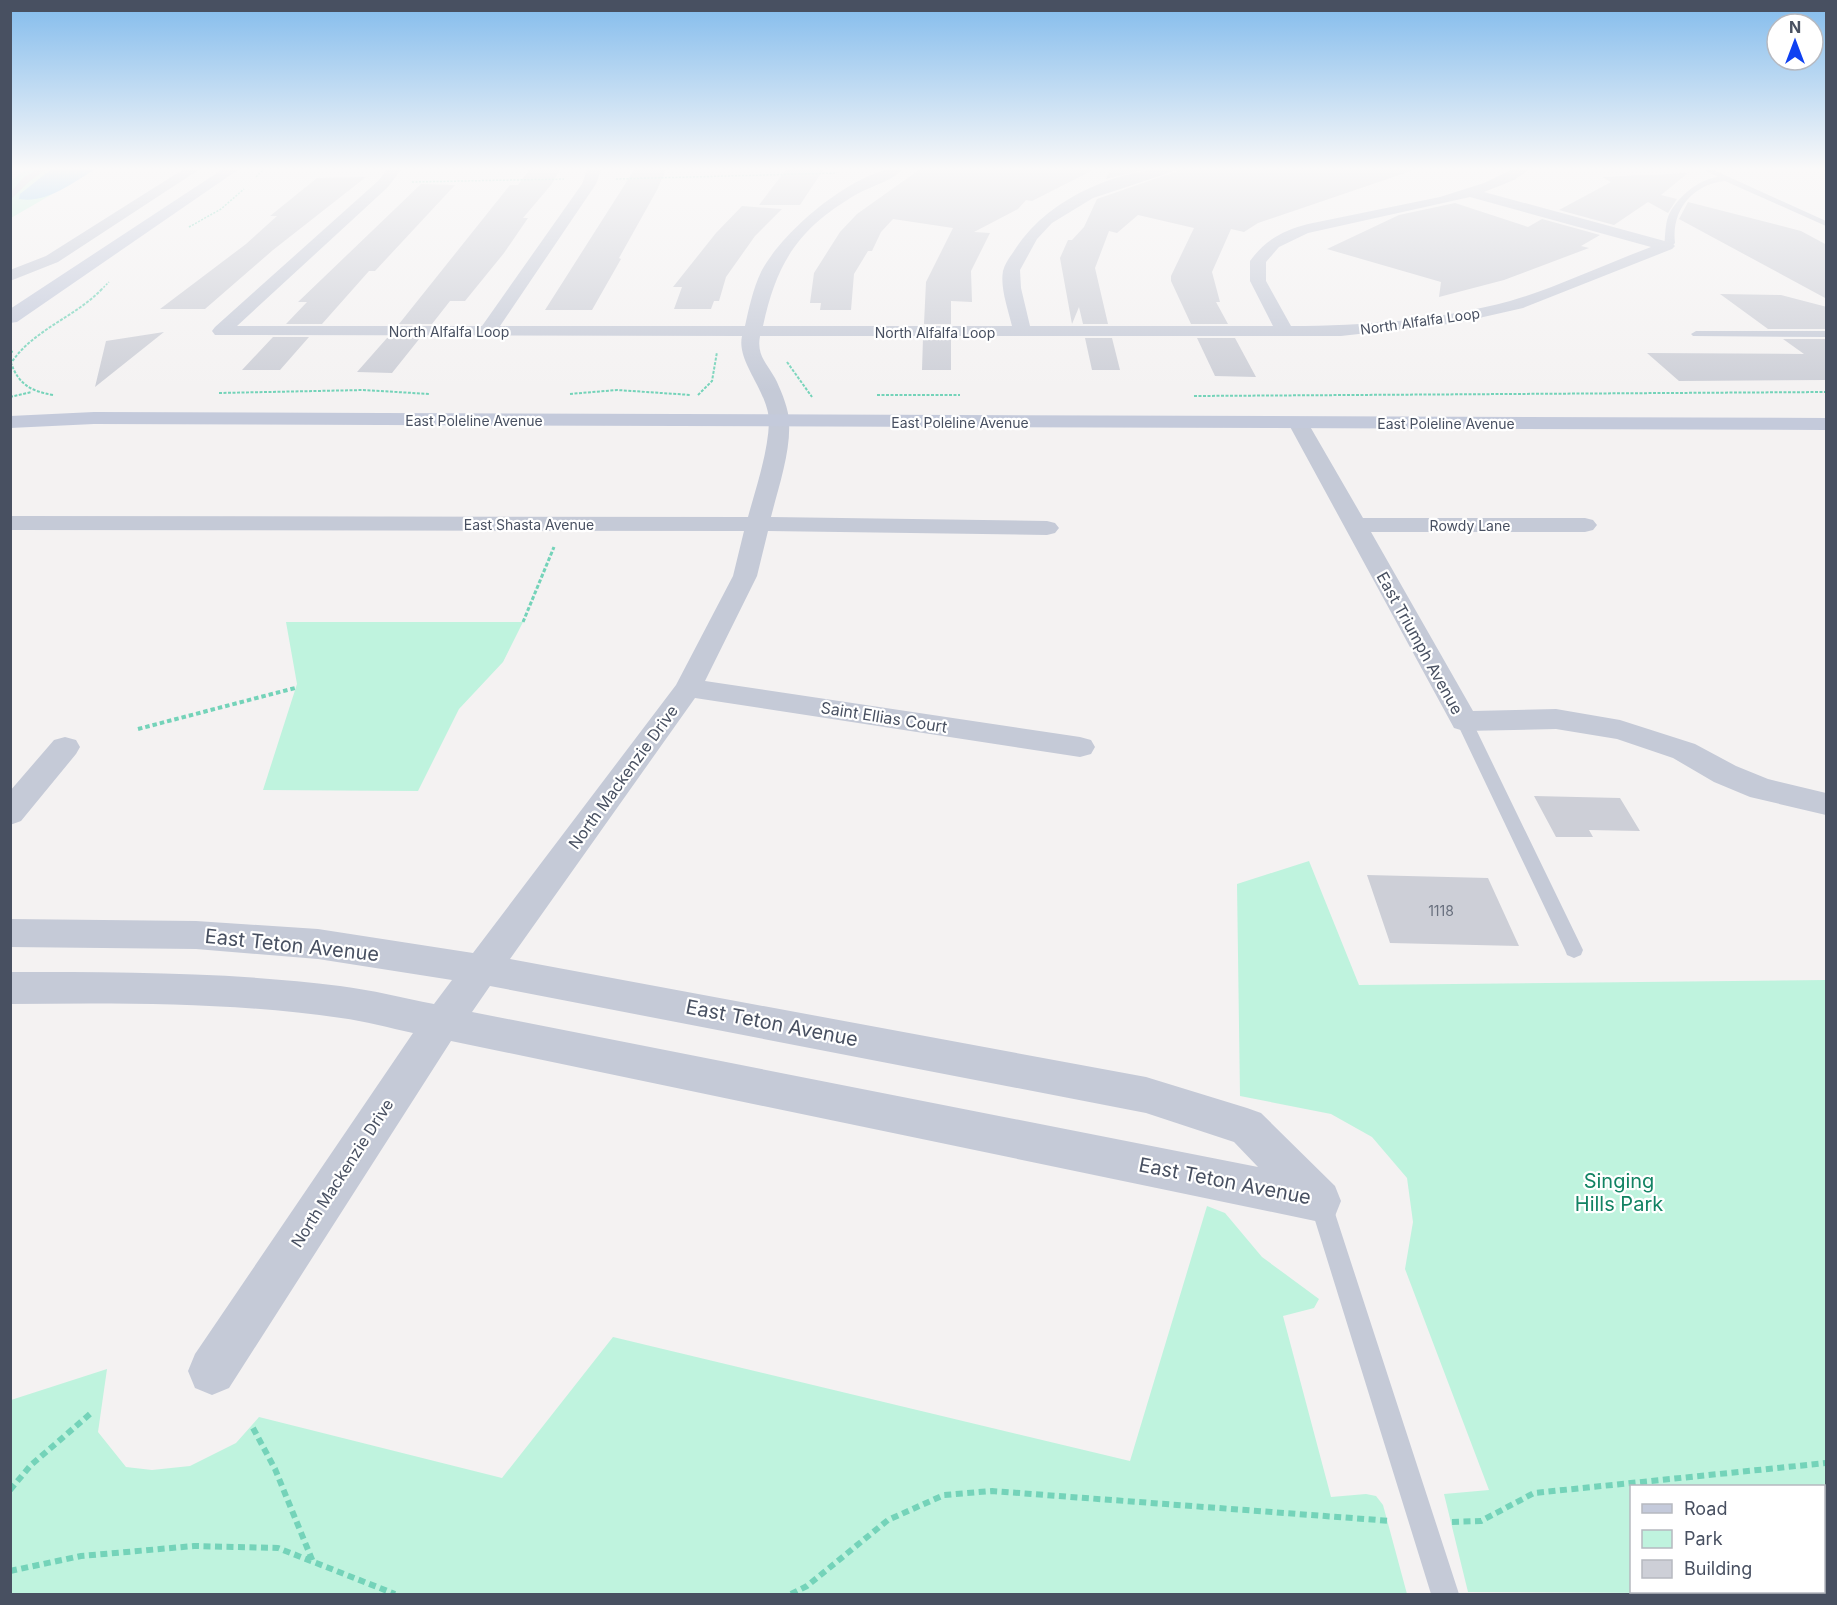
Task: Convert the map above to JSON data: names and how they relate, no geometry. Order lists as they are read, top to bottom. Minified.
{"streets":{"main road":["East Poleline Avenue"],"street":["North Alfalfa Loop","East Shasta Avenue","Rowdy Lane","East Triumph Avenue","Saint Ellias Court","North Mackenzie Drive","East Teton Avenue"]},"crossings":[["North Alfalfa Loop","North Mackenzie Drive"],["East Poleline Avenue","East Triumph Avenue"],["East Poleline Avenue","North Mackenzie Drive"],["East Shasta Avenue","North Mackenzie Drive"],["Rowdy Lane","East Triumph Avenue"],["Saint Ellias Court","North Mackenzie Drive"],["North Mackenzie Drive","East Teton Avenue"]],"parks":["Singing Hills Park"],"house_numbers":["1118"],"legend":["Road","Park","Building"],"north":"top"}
